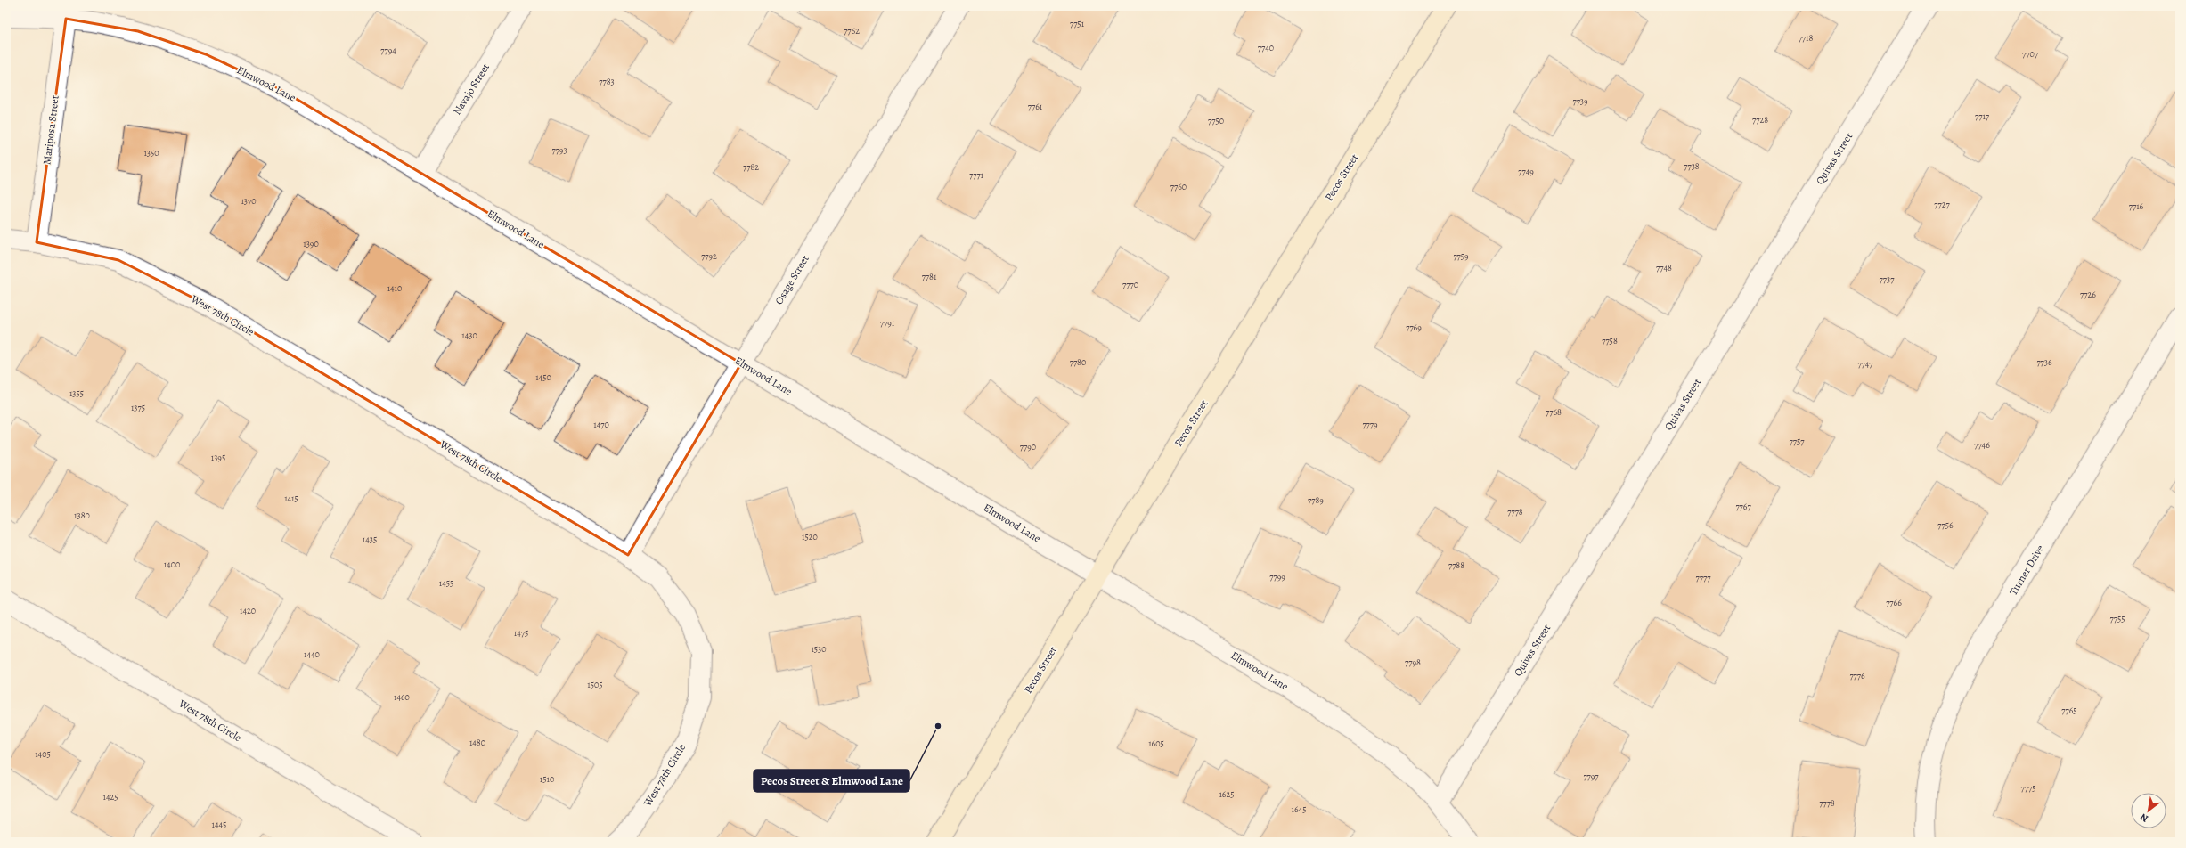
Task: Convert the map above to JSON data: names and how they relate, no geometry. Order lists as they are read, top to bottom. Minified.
{"streets":{"main road":["Pecos Street"],"street":["Elmwood Lane","Navajo Street","Mariposa Street","Quivas Street","Osage Street","West 78th Circle","Turner Drive"]},"crossings":[["Elmwood Lane","Navajo Street"],["Elmwood Lane","Mariposa Street"],["Elmwood Lane","Quivas Street"],["Elmwood Lane","Pecos Street"],["Elmwood Lane","Osage Street"],["Mariposa Street","West 78th Circle"],["Osage Street","West 78th Circle"]],"places":["Pecos Street & Elmwood Lane"],"house_numbers":["7751","7762","7718","7740","7794","7707","7783","7739","7761","7717","7728","7750","7793","1350","7738","7782","7749","7771","7760","1370","7727","7716","1390","7792","7759","7748","7781","7737","7770","1410","7726","7791","7769","1430","7758","7780","7736","7747","1450","1355","1375","7768","1470","7779","7757","7746","7790","1395","1415","7789","7767","7778","1380","7756","1520","1435","1400","7788","7799","7777","1455","7766","1420","7755","1475","1530","1440","7798","7776","1505","1460","7765","1480","1605","1405","7797","1510","7775","1625","1425","7778","1645","1445"],"north":"bottom left"}
